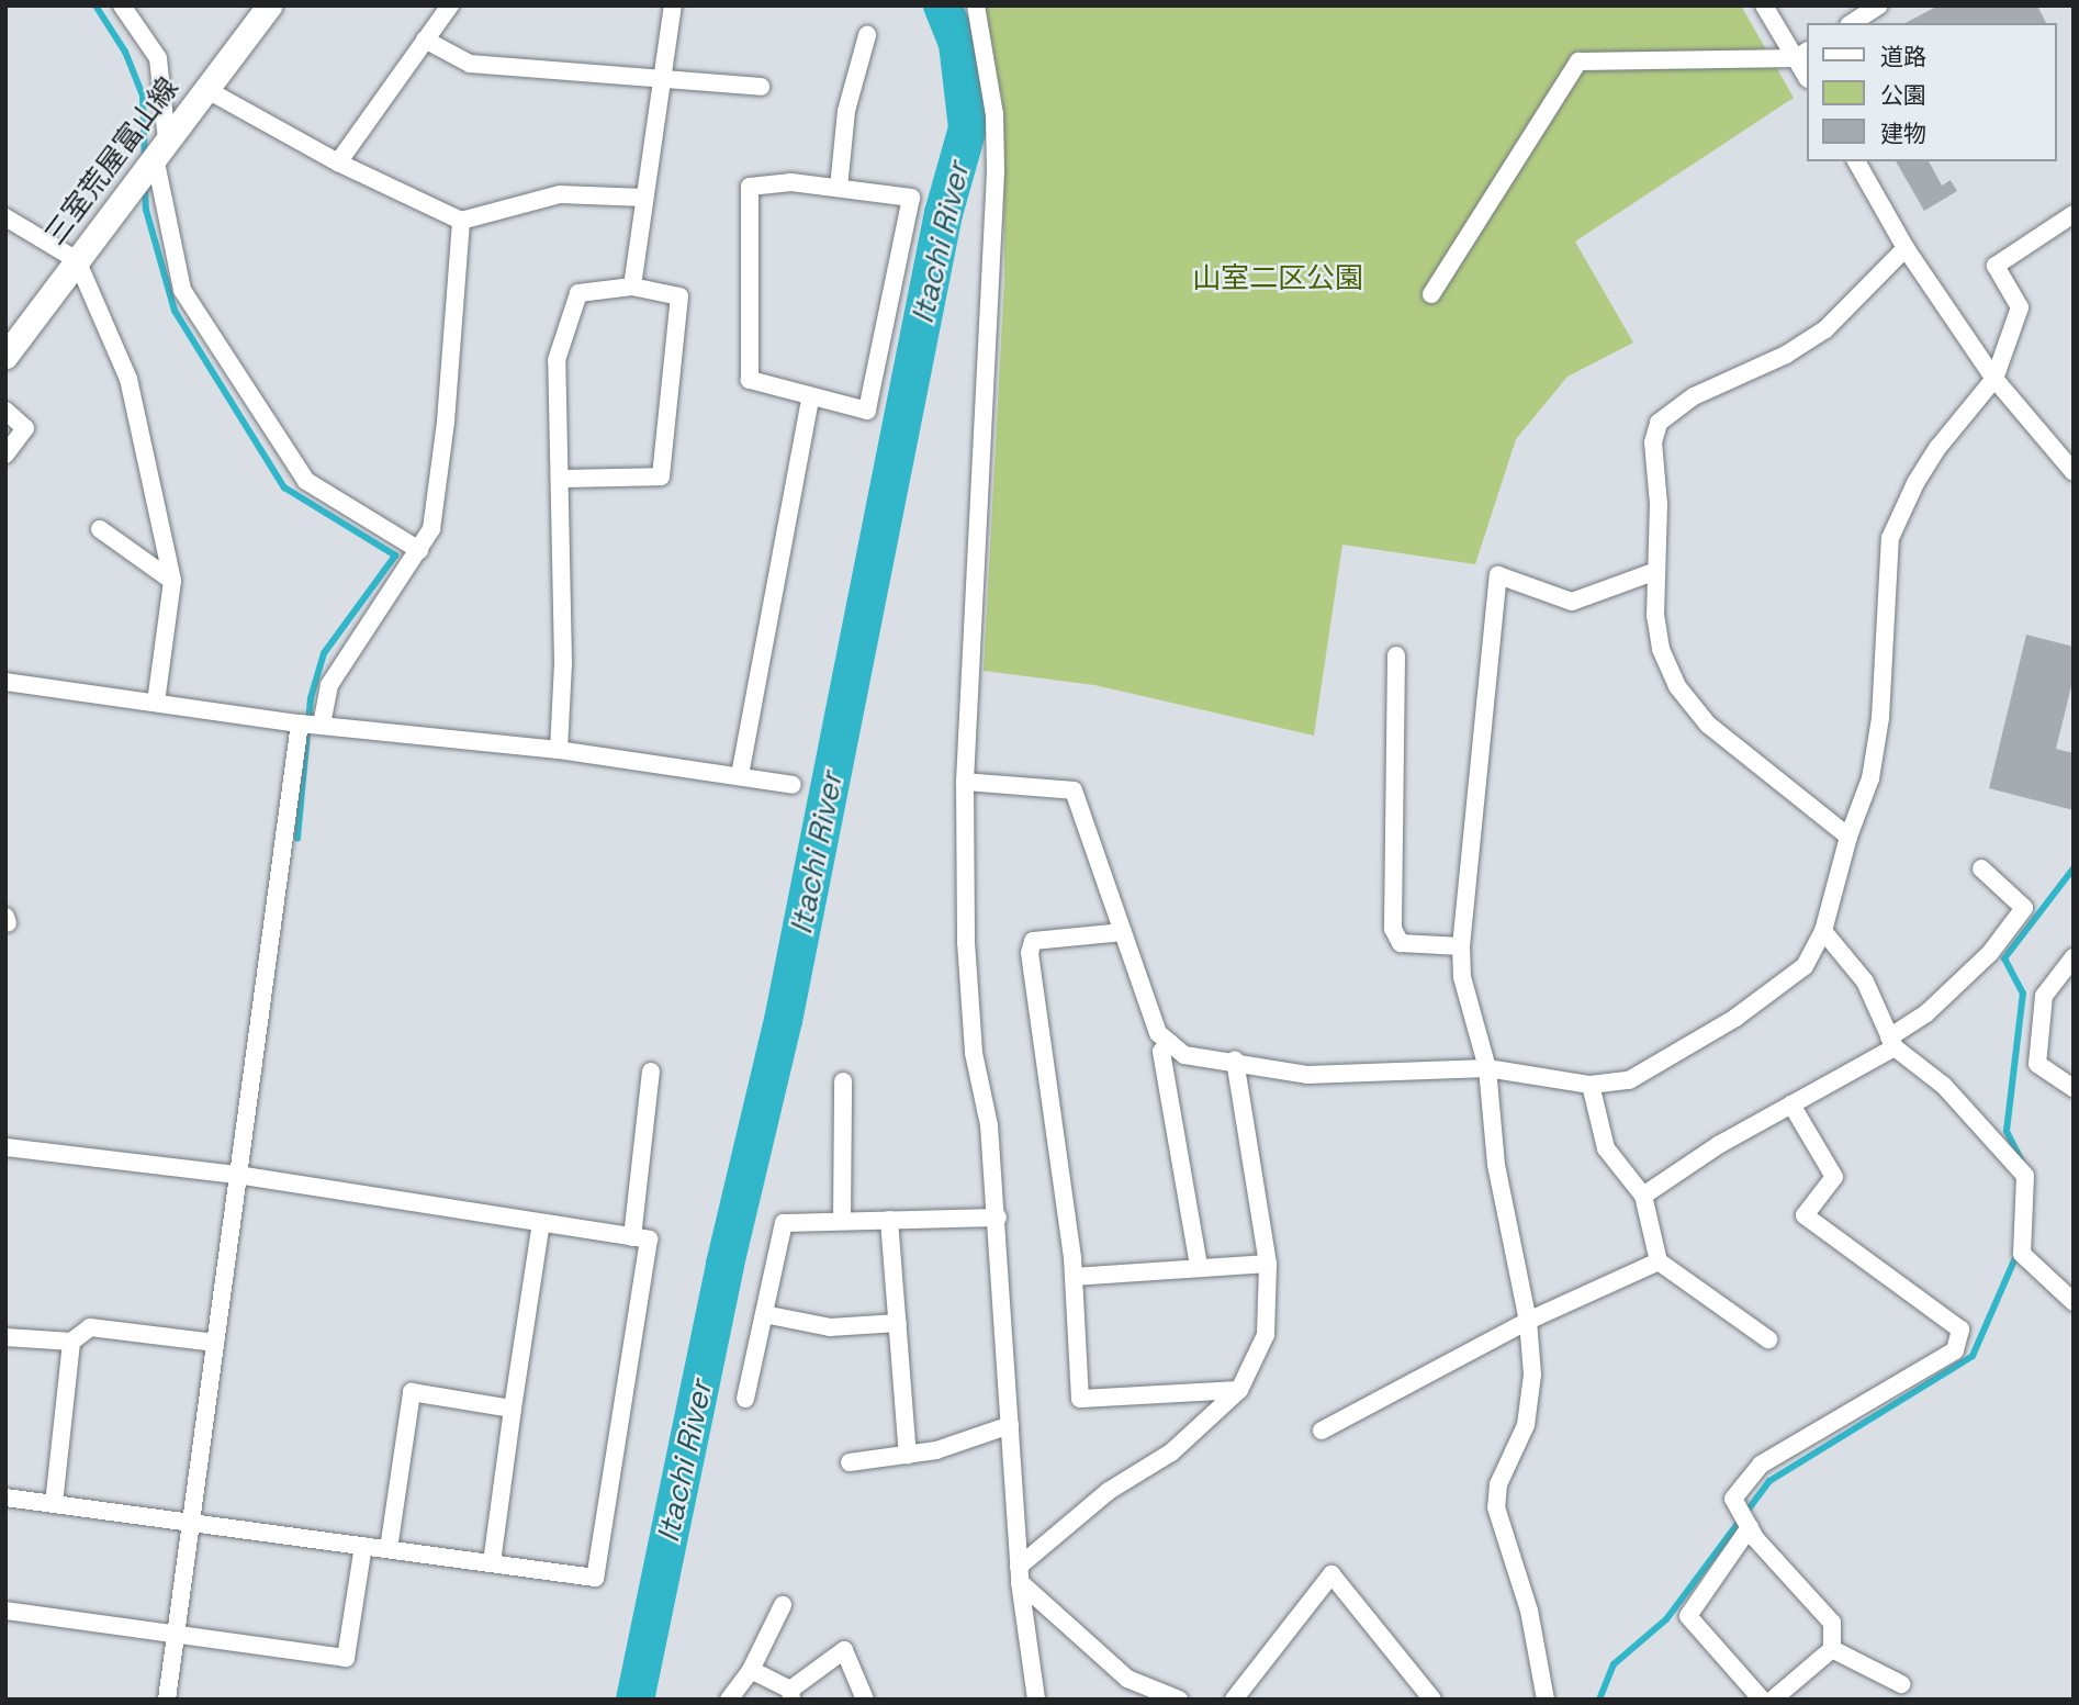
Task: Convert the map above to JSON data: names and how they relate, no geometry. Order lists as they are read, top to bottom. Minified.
{"streets":{"main road":["三室荒屋富山線"]},"water":["Itachi River"],"parks":["山室二区公園"],"legend":["道路","公園","建物"]}
